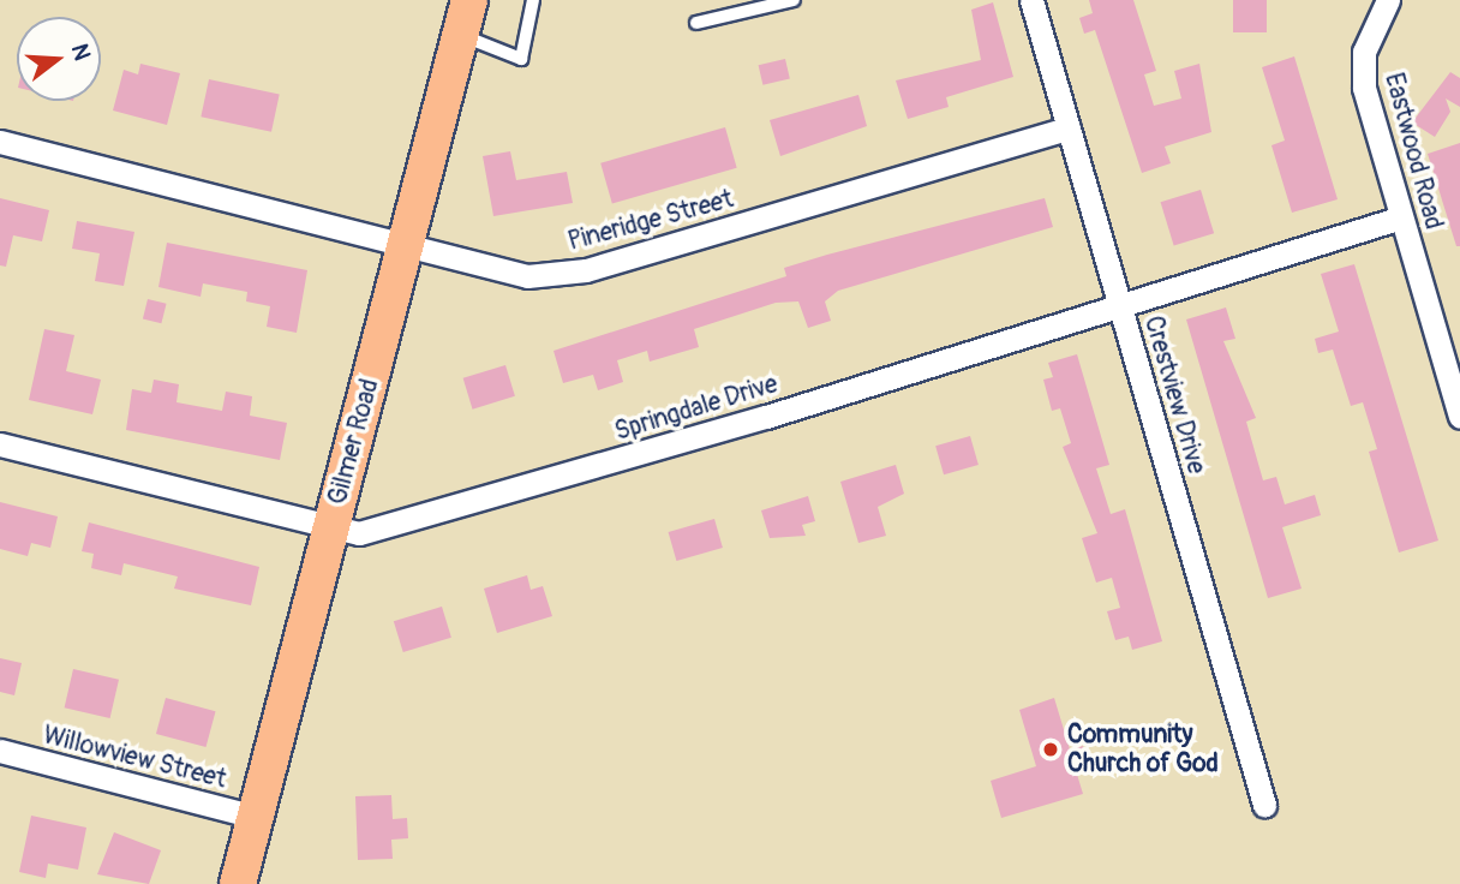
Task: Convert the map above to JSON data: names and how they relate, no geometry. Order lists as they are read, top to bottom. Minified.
{"streets":{"main road":["Gilmer Road"],"street":["Eastwood Road","Pineridge Street","Crestview Drive","Springdale Drive","Willowview Street"]},"crossings":[["Eastwood Road","Springdale Drive"],["Pineridge Street","Crestview Drive"],["Pineridge Street","Gilmer Road"],["Crestview Drive","Springdale Drive"],["Springdale Drive","Gilmer Road"],["Gilmer Road","Willowview Street"]],"places":["Community Church of God"],"north":"right"}
